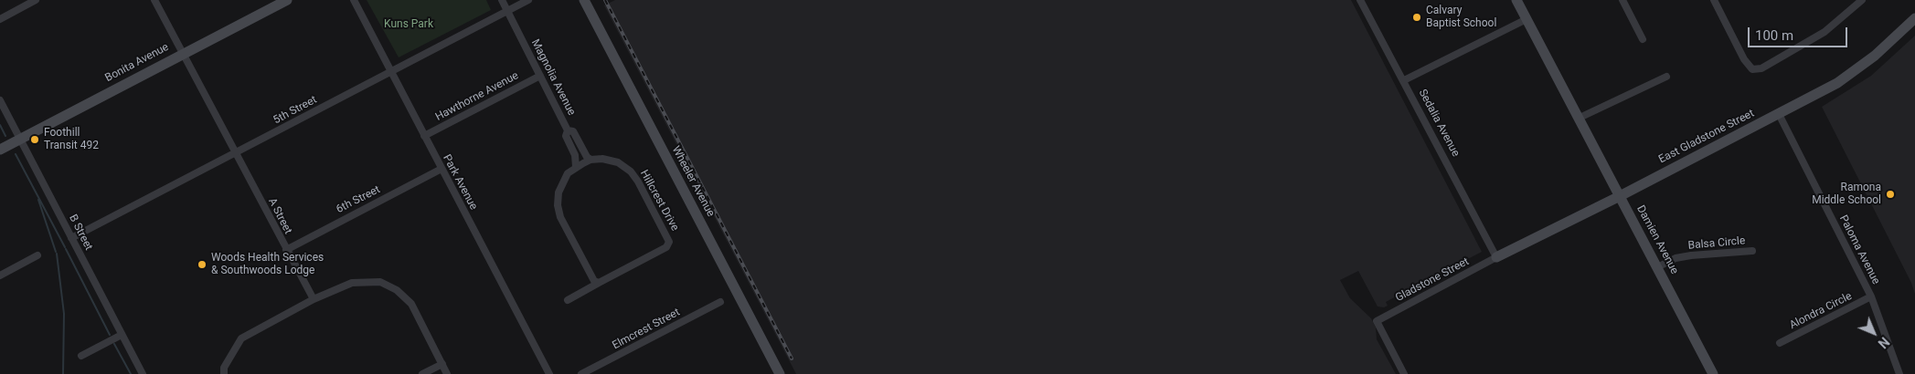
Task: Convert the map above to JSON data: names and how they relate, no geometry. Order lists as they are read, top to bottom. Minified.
{"streets":{"main road":["Bonita Avenue","East Gladstone Street","Wheeler Avenue","Damien Avenue"],"street":["Magnolia Avenue","Hawthorne Avenue","5th Street","Sedalia Avenue","Park Avenue","6th Street","Hillcrest Drive","A Street","B Street","Balsa Circle","Paloma Avenue","Gladstone Street","Alondra Circle","Elmcrest Street"]},"crossings":[["Bonita Avenue","A Street"],["Bonita Avenue","B Street"],["Magnolia Avenue","Hawthorne Avenue"],["Magnolia Avenue","5th Street"],["Magnolia Avenue","Hillcrest Drive"],["Hawthorne Avenue","Park Avenue"],["5th Street","Park Avenue"],["5th Street","A Street"],["5th Street","B Street"],["Sedalia Avenue","East Gladstone Street"],["Sedalia Avenue","Gladstone Street"],["East Gladstone Street","Damien Avenue"],["East Gladstone Street","Paloma Avenue"],["East Gladstone Street","Gladstone Street"],["Park Avenue","6th Street"],["6th Street","A Street"],["Damien Avenue","Balsa Circle"],["Paloma Avenue","Alondra Circle"]],"parks":["Kuns Park"],"places":["Calvary Baptist School","Foothill Transit 492","Ramona Middle School","Woods Health Services & Southwoods Lodge"],"scale_bar":"100 m","north":"bottom right"}
